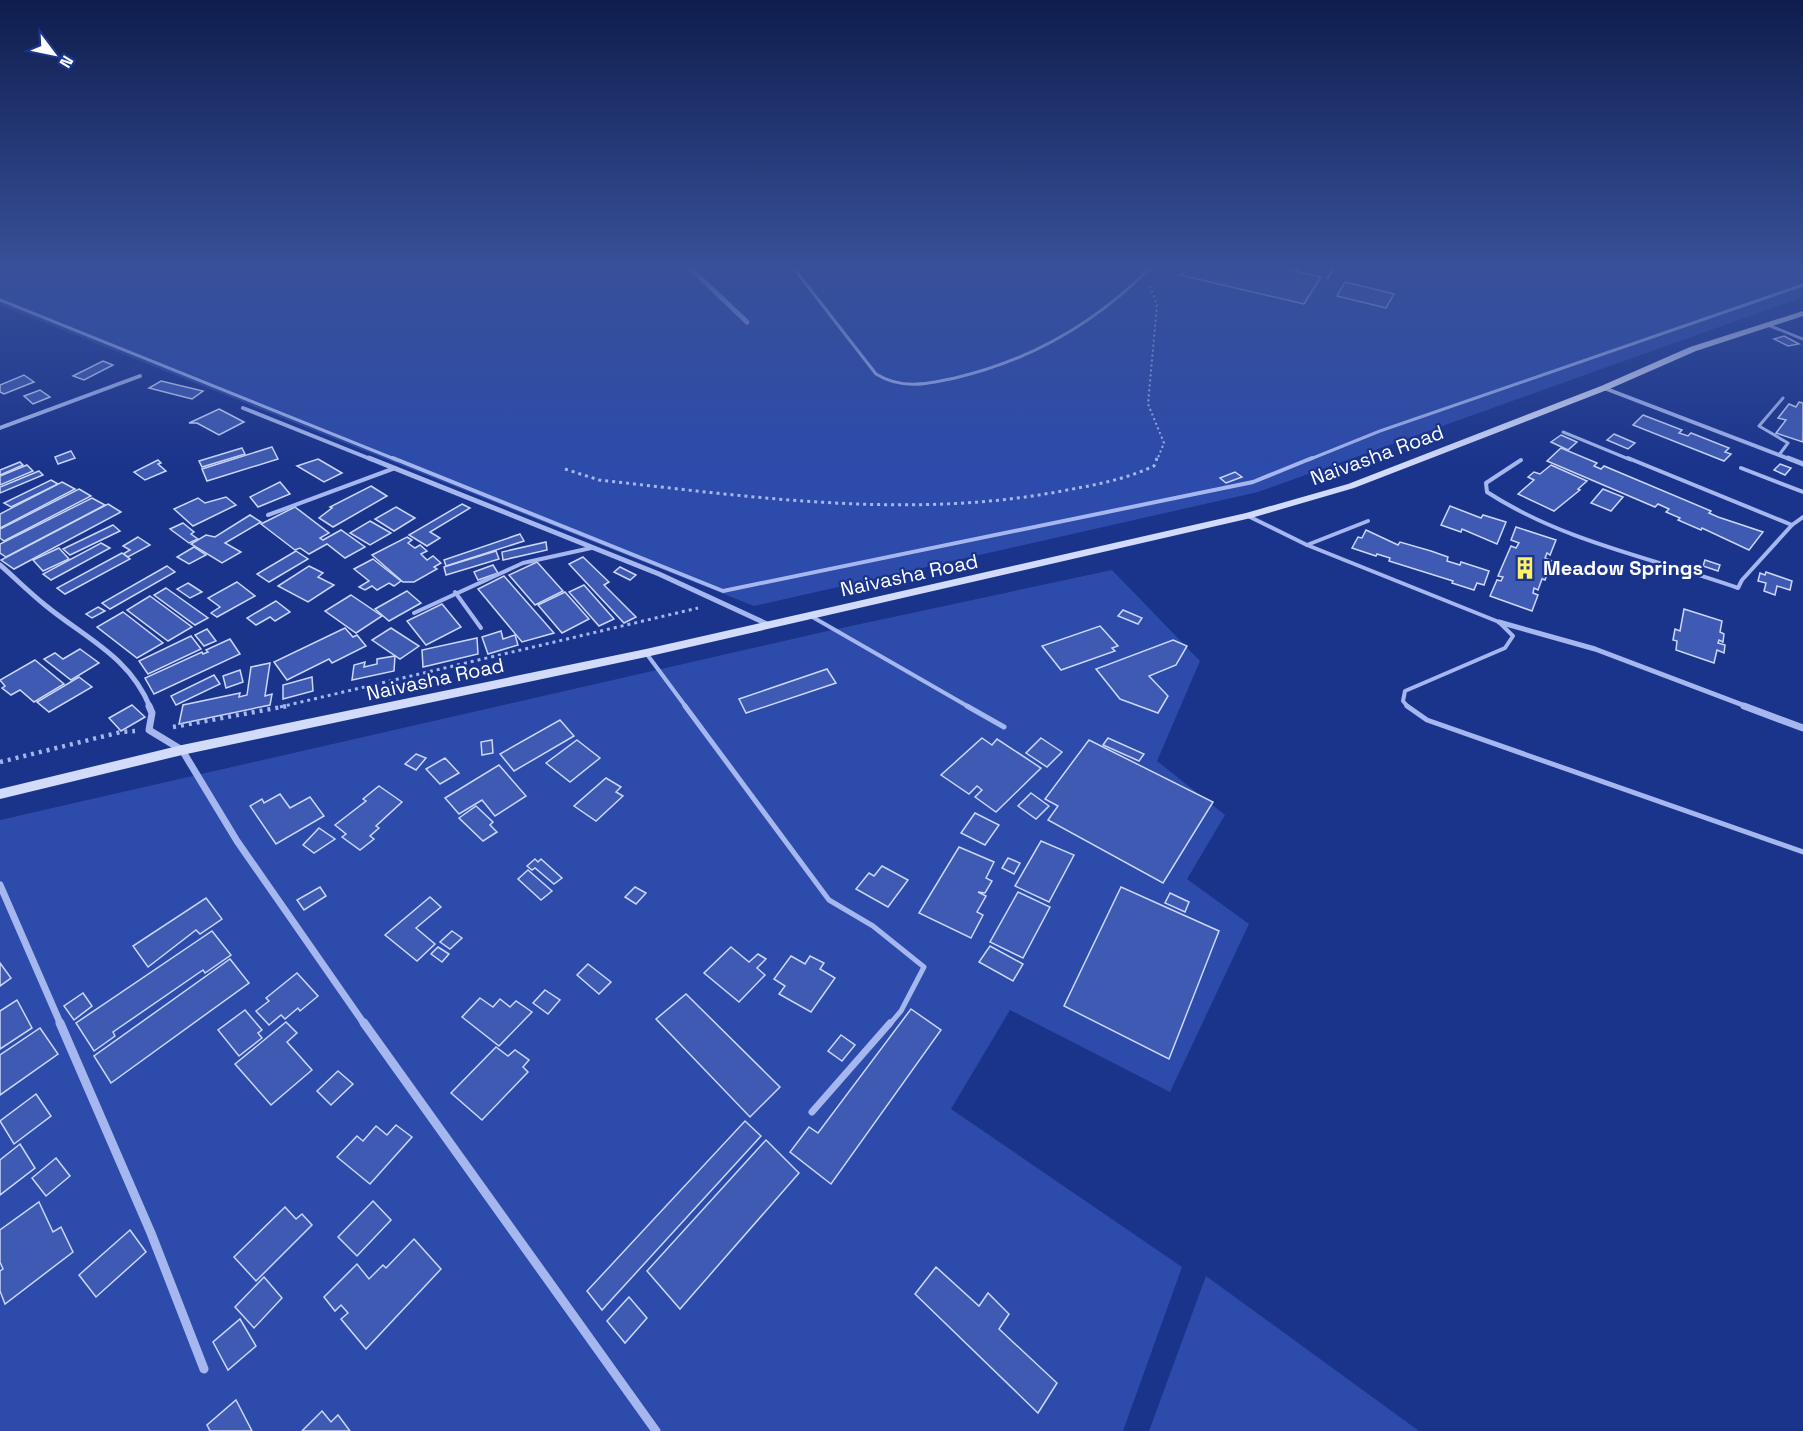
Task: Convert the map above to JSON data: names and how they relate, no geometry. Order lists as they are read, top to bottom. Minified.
{"streets":{"main road":["Naivasha Road"]},"places":{"building":["Meadow Springs"]},"north":"bottom right"}
